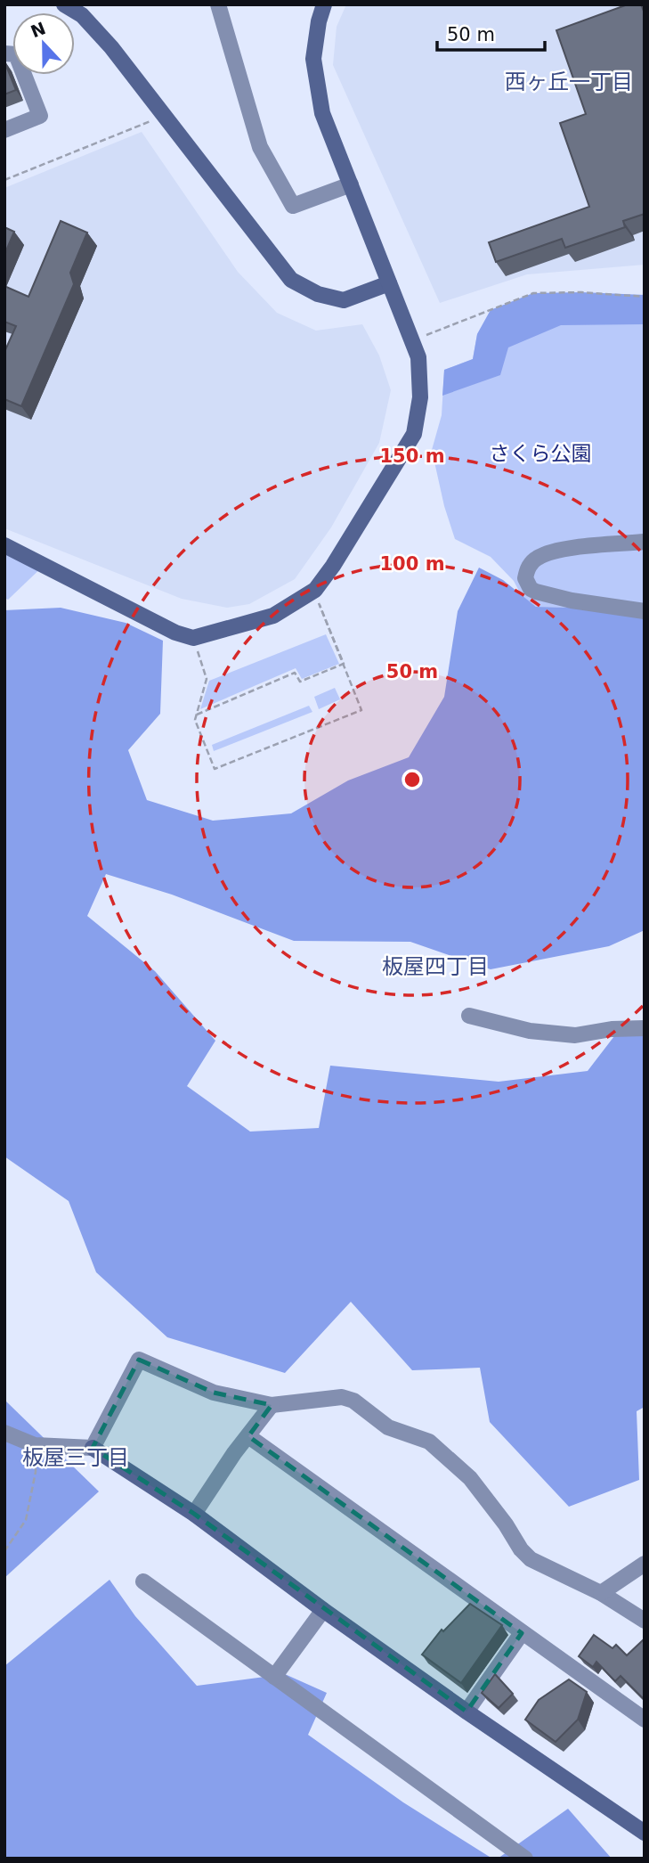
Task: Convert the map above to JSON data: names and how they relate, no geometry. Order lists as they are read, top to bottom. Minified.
{"districts":["西ヶ丘一丁目","板屋四丁目","板屋三丁目"],"parks":["さくら公園"],"scale_bar":"50 m","north":"top","rings":["150 m","100 m","50 m"]}
